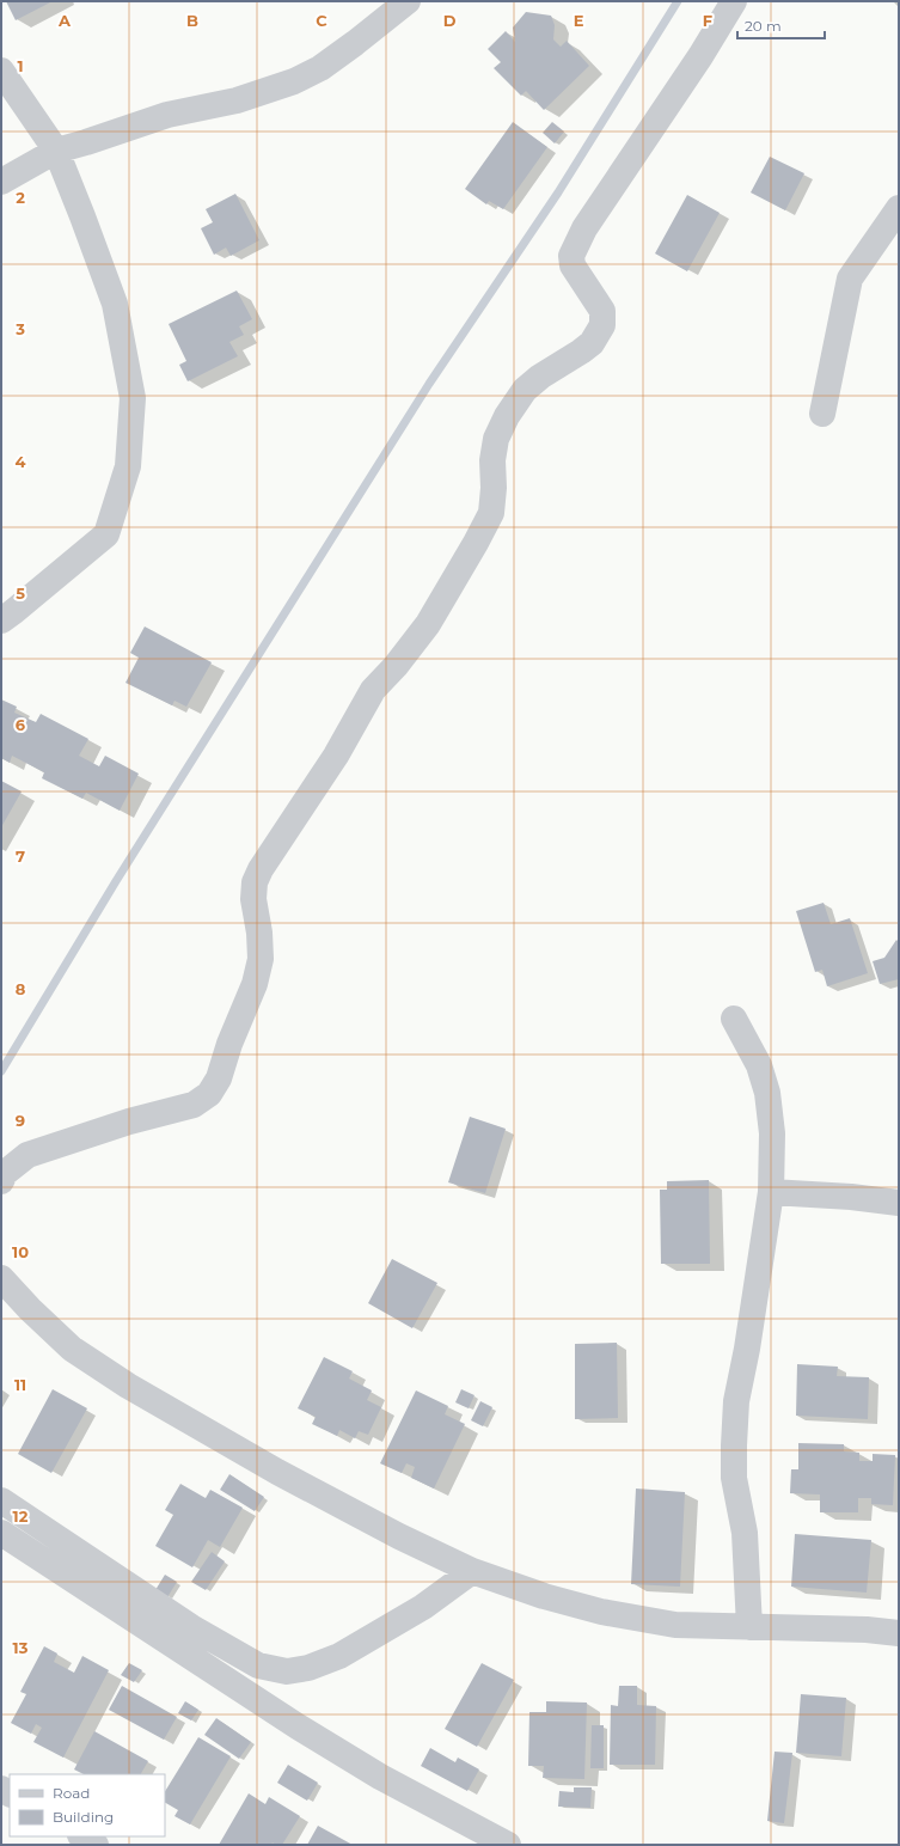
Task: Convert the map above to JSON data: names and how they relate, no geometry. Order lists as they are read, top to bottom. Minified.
{"legend":["Road","Building"],"scale_bar":"20 m","grid":{"columns":["A","B","C","D","E","F"],"rows":["1","2","3","4","5","6","7","8","9","10","11","12","13"]}}
